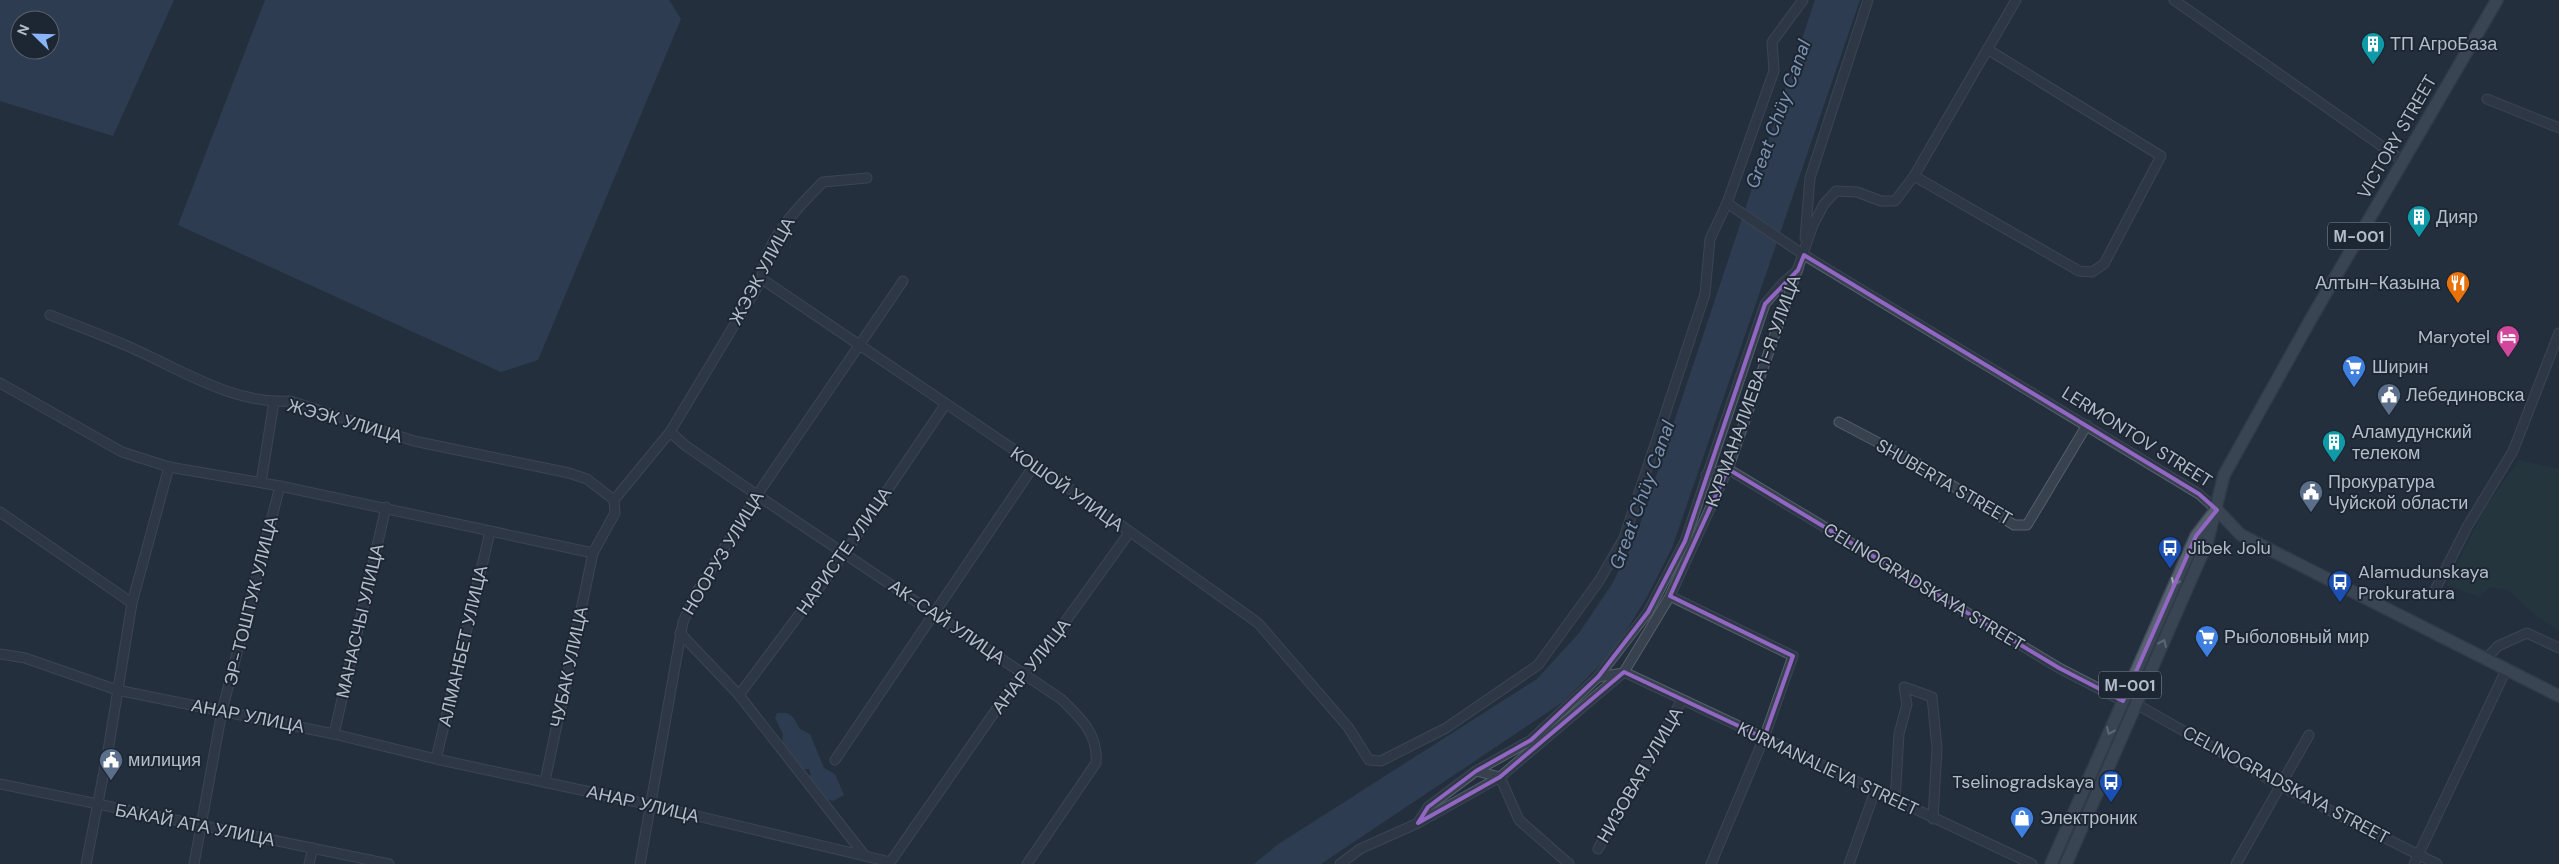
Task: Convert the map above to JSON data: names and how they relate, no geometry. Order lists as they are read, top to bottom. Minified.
{"streets":{"main road":["VICTORY STREET","М-001","LERMONTOV STREET"],"street":["ЖЭЭК УЛИЦА","КУРМАНАЛИЕВА 1-Я УЛИЦА","SHUBERTA STREET","КОШОЙ УЛИЦА","НАРИСТЕ УЛИЦА","НООРУЗ УЛИЦА","CELINOGRADSKAYA STREET","ЭР-ТОШТУК УЛИЦА","МАНАСЧЫ УЛИЦА","АК-САЙ УЛИЦА","АЛМАНБЕТ УЛИЦА","АНАР УЛИЦА","ЧУБАК УЛИЦА","KURMANALIEVA STREET","НИЗОВАЯ УЛИЦА","БАКАЙ АТА УЛИЦА"]},"crossings":[["VICTORY STREET","М-001"],["VICTORY STREET","LERMONTOV STREET"],["М-001","LERMONTOV STREET"],["М-001","CELINOGRADSKAYA STREET"],["ЖЭЭК УЛИЦА","КОШОЙ УЛИЦА"],["ЖЭЭК УЛИЦА","АК-САЙ УЛИЦА"],["ЖЭЭК УЛИЦА","ЧУБАК УЛИЦА"],["КУРМАНАЛИЕВА 1-Я УЛИЦА","LERMONTOV STREET"],["КУРМАНАЛИЕВА 1-Я УЛИЦА","CELINOGRADSKAYA STREET"],["КУРМАНАЛИЕВА 1-Я УЛИЦА","KURMANALIEVA STREET"],["LERMONTOV STREET","SHUBERTA STREET"],["LERMONTOV STREET","КОШОЙ УЛИЦА"],["КОШОЙ УЛИЦА","НАРИСТЕ УЛИЦА"],["КОШОЙ УЛИЦА","НООРУЗ УЛИЦА"],["КОШОЙ УЛИЦА","АНАР УЛИЦА"],["НАРИСТЕ УЛИЦА","АК-САЙ УЛИЦА"],["НООРУЗ УЛИЦА","АК-САЙ УЛИЦА"],["НООРУЗ УЛИЦА","АНАР УЛИЦА"],["ЭР-ТОШТУК УЛИЦА","АНАР УЛИЦА"],["ЭР-ТОШТУК УЛИЦА","БАКАЙ АТА УЛИЦА"],["МАНАСЧЫ УЛИЦА","АНАР УЛИЦА"],["АК-САЙ УЛИЦА","АНАР УЛИЦА"],["АЛМАНБЕТ УЛИЦА","АНАР УЛИЦА"],["АНАР УЛИЦА","ЧУБАК УЛИЦА"],["KURMANALIEVA STREET","НИЗОВАЯ УЛИЦА"]],"water":["Great Chüy Canal"],"places":{"building":["ТП АгроБаза","Дияр","Аламудунский телеком"],"restaurant":["Алтын-Казына"],"hotel":["Maryotel"],"supermarket":["Ширин","Рыболовный мир"],"public building":["Лебединовска","Прокуратура Чуйской области","милиция"],"bus stop":["Jibek Jolu","Alamudunskaya Prokuratura","Tselinogradskaya"],"shop":["Электроник"]},"north":"top left"}
